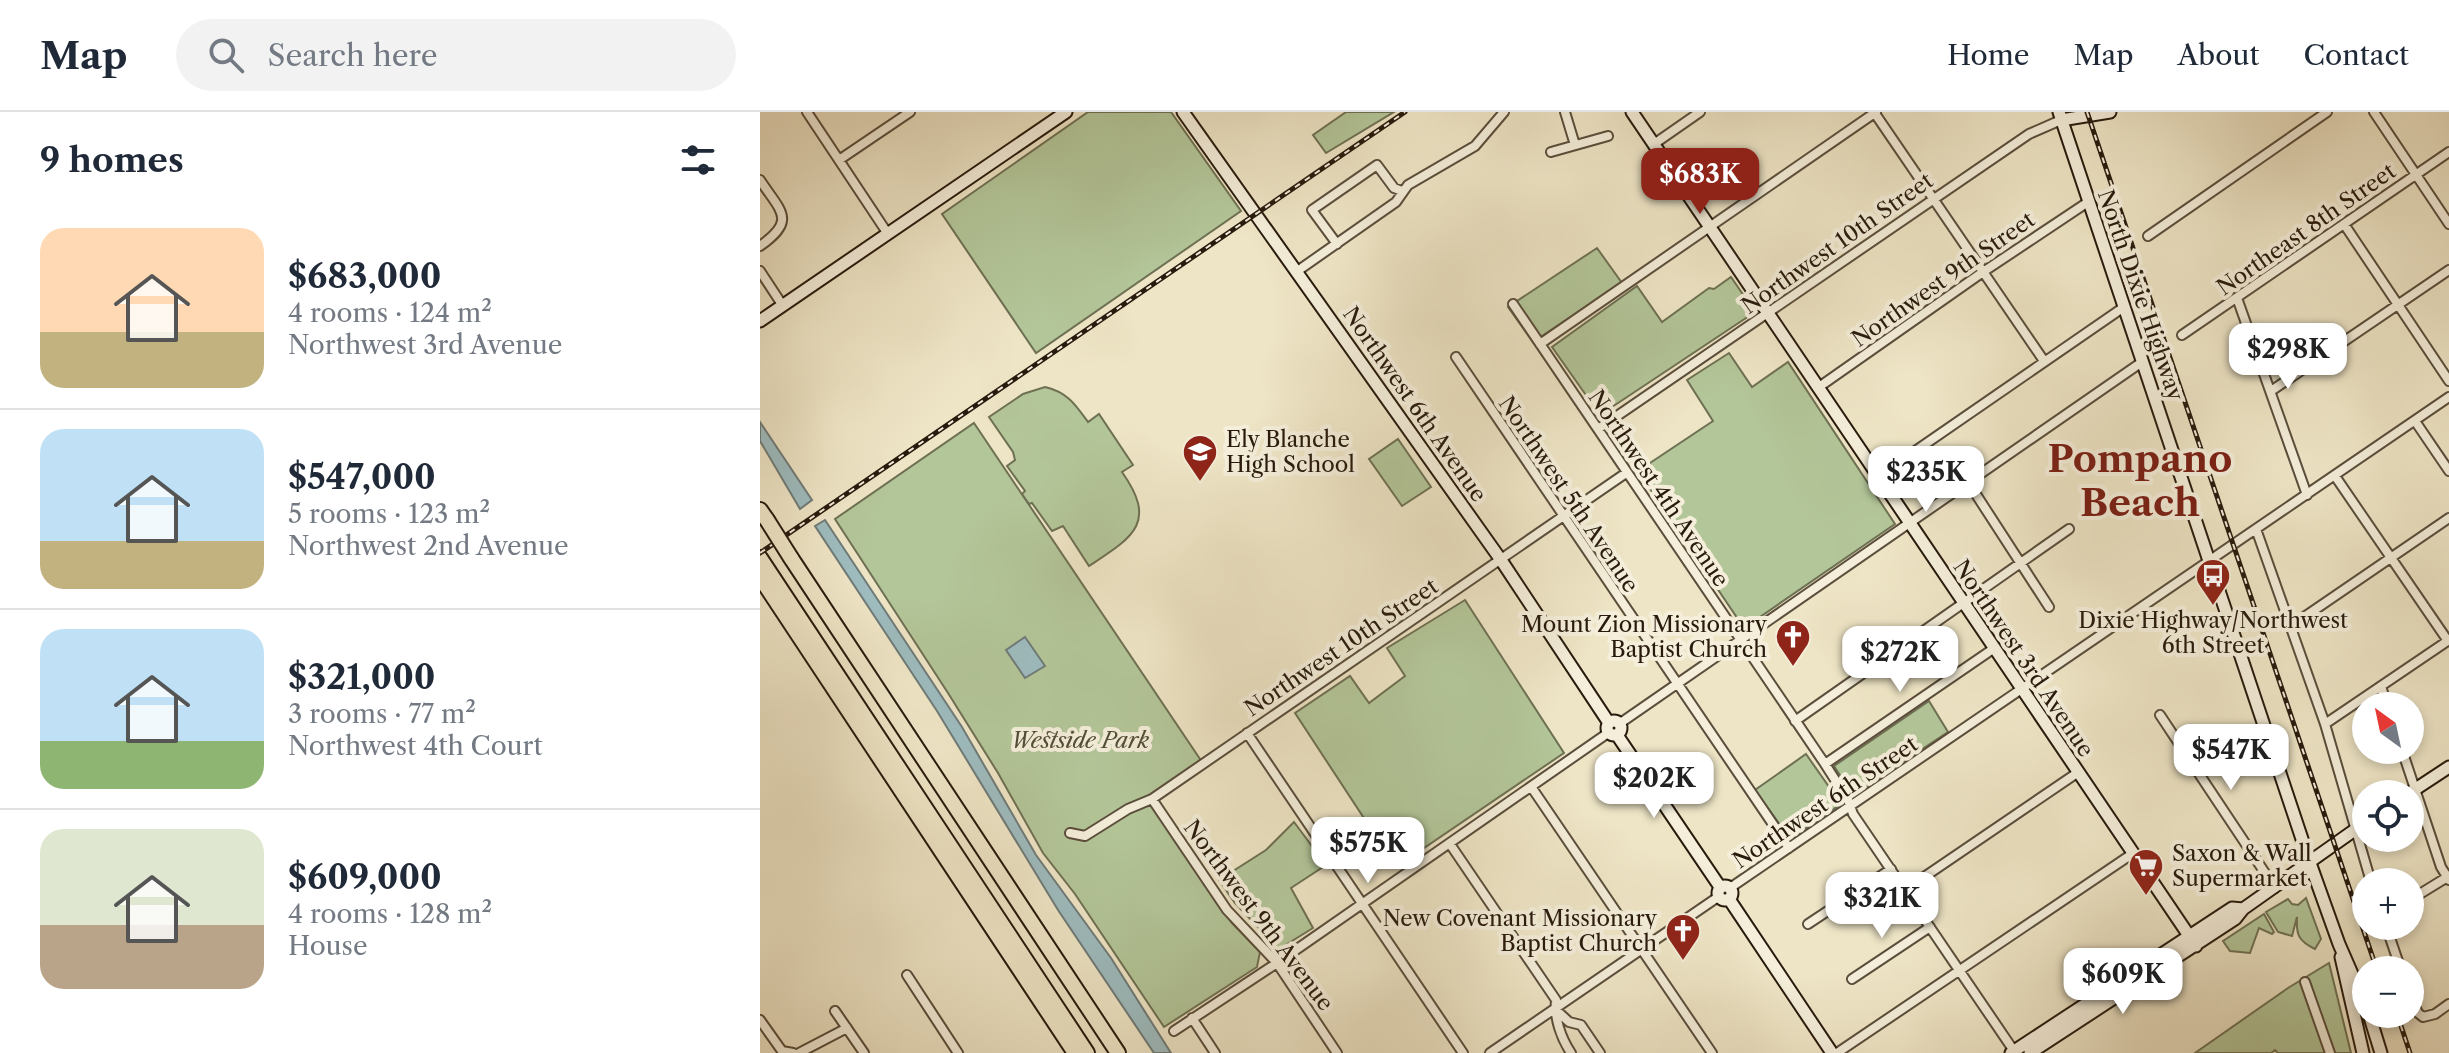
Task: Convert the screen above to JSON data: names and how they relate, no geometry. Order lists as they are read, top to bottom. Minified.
{"streets":{"street":["Northeast 8th Street","Northwest 10th Street","Northwest 9th Street","North Dixie Highway","Northwest 6th Avenue","Northwest 4th Avenue","Northwest 5th Avenue","Northwest 3rd Avenue","Northwest 6th Street","Northwest 9th Avenue"]},"crossings":[["Northwest 10th Street","North Dixie Highway"],["Northwest 10th Street","Northwest 6th Avenue"],["Northwest 10th Street","Northwest 4th Avenue"],["Northwest 10th Street","Northwest 5th Avenue"],["Northwest 10th Street","Northwest 3rd Avenue"],["Northwest 10th Street","Northwest 9th Avenue"],["Northwest 9th Street","North Dixie Highway"],["Northwest 9th Street","Northwest 3rd Avenue"],["North Dixie Highway","Northwest 6th Street"],["Northwest 6th Avenue","Northwest 6th Street"],["Northwest 4th Avenue","Northwest 6th Street"],["Northwest 5th Avenue","Northwest 6th Street"],["Northwest 3rd Avenue","Northwest 6th Street"]],"districts":["Pompano Beach"],"parks":["Westside Park"],"places":{"school or university":["Ely Blanche High School"],"bus stop":["Dixie Highway/Northwest 6th Street"],"church":["Mount Zion Missionary Baptist Church","New Covenant Missionary Baptist Church"],"supermarket":["Saxon & Wall Supermarket"]},"north":"top left","page":{"header":"Map","search":"Search here","nav":["Home","Map","About","Contact"],"heading":"9 homes","price":["$683K","$298K","$235K","$272K","$547K","$202K","$575K","$321K","$609K"],"list":[{"name":"$683,000","note":"4 rooms · 124 m² · Northwest 3rd Avenue"},{"name":"$547,000","note":"5 rooms · 123 m² · Northwest 2nd Avenue"},{"name":"$321,000","note":"3 rooms · 77 m² · Northwest 4th Court"},{"name":"$609,000","note":"4 rooms · 128 m² · House"}],"map_buttons":["+","−"]}}
